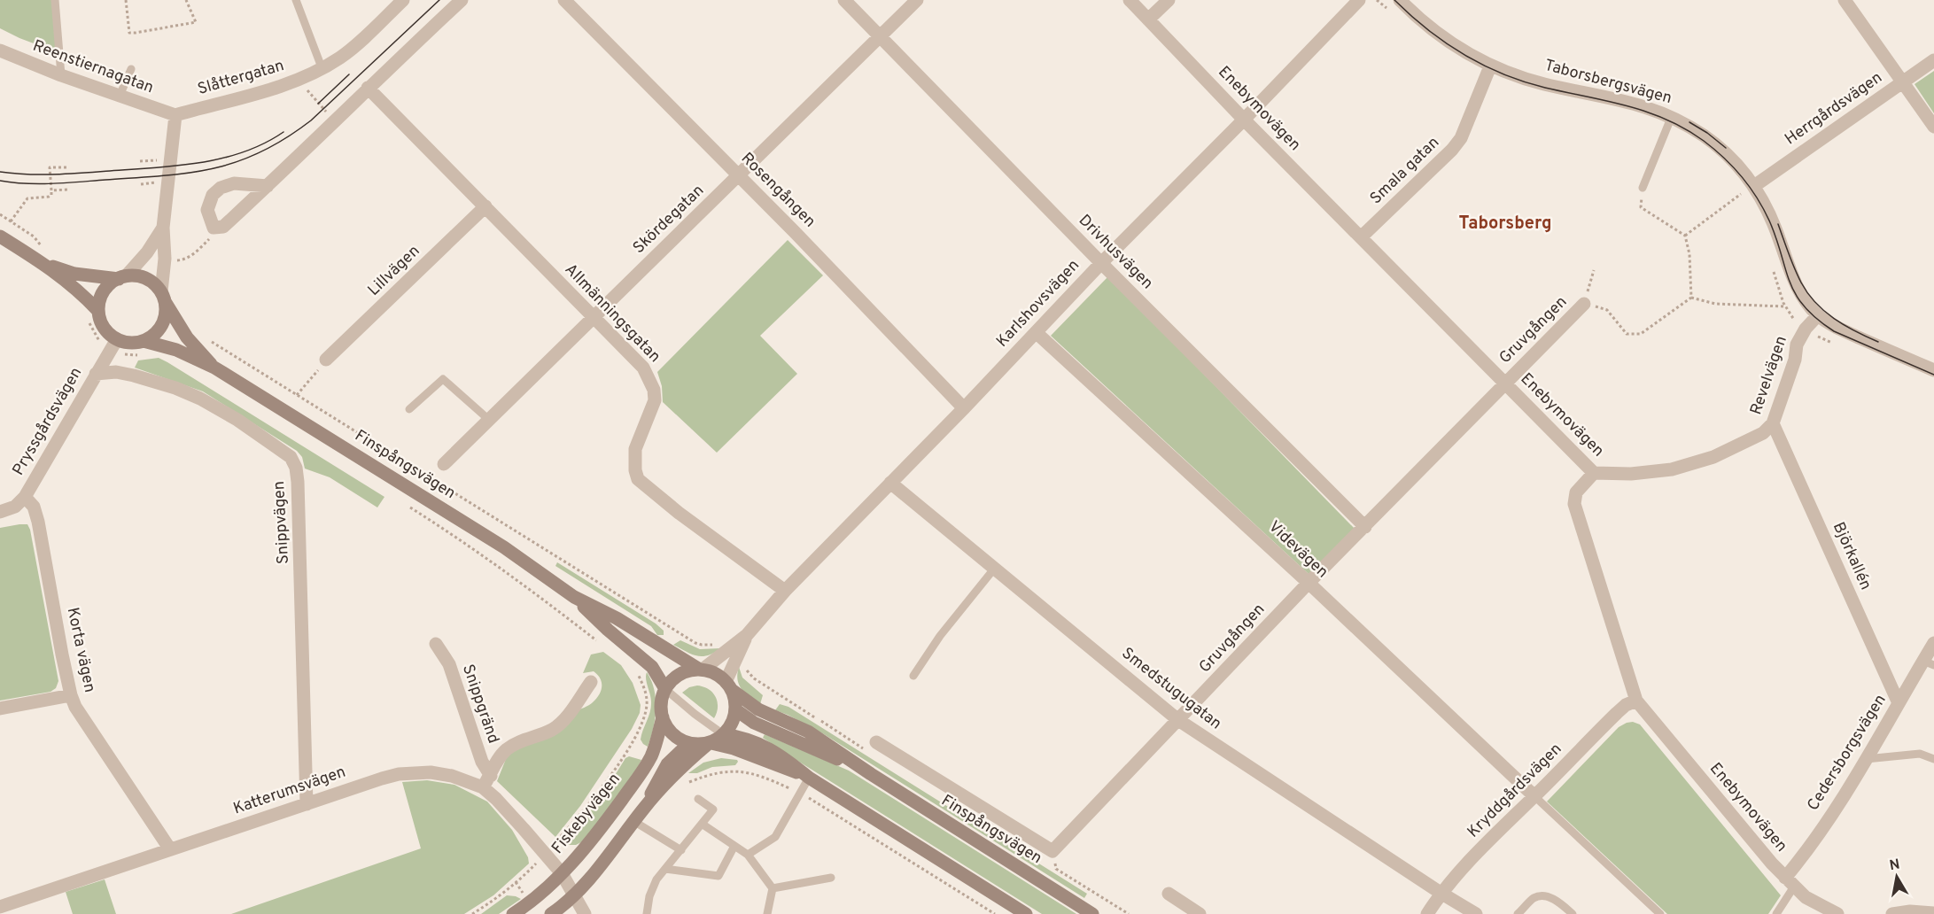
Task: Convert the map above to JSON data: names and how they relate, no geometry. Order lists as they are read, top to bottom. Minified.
{"streets":{"main road":["Finspångsvägen","Fiskebyvägen"],"street":["Reenstiernagatan","Slåttergatan","Taborsbergsvägen","Enebymovägen","Herrgårdsvägen","Smala gatan","Rosengången","Skördegatan","Drivhusvägen","Lillvägen","Karlshovsvägen","Allmänningsgatan","Gruvgången","Revelvägen","Pryssgårdsvägen","Snippvägen","Videvägen","Björkallén","Korta vägen","Smedstugugatan","Snippgränd","Cedersborgsvägen","Katterumsvägen","Kryddgårdsvägen"]},"crossings":[["Reenstiernagatan","Slåttergatan"],["Taborsbergsvägen","Herrgårdsvägen"],["Taborsbergsvägen","Smala gatan"],["Taborsbergsvägen","Revelvägen"],["Enebymovägen","Smala gatan"],["Enebymovägen","Karlshovsvägen"],["Enebymovägen","Gruvgången"],["Enebymovägen","Revelvägen"],["Enebymovägen","Cedersborgsvägen"],["Enebymovägen","Kryddgårdsvägen"],["Rosengången","Skördegatan"],["Rosengången","Karlshovsvägen"],["Skördegatan","Drivhusvägen"],["Skördegatan","Allmänningsgatan"],["Drivhusvägen","Karlshovsvägen"],["Drivhusvägen","Gruvgången"],["Lillvägen","Allmänningsgatan"],["Karlshovsvägen","Allmänningsgatan"],["Karlshovsvägen","Finspångsvägen"],["Karlshovsvägen","Videvägen"],["Karlshovsvägen","Smedstugugatan"],["Gruvgången","Videvägen"],["Gruvgången","Smedstugugatan"],["Revelvägen","Björkallén"],["Pryssgårdsvägen","Finspångsvägen"],["Pryssgårdsvägen","Snippvägen"],["Pryssgårdsvägen","Korta vägen"],["Snippvägen","Katterumsvägen"],["Videvägen","Kryddgårdsvägen"],["Björkallén","Cedersborgsvägen"],["Korta vägen","Katterumsvägen"],["Smedstugugatan","Kryddgårdsvägen"],["Snippgränd","Katterumsvägen"],["Katterumsvägen","Fiskebyvägen"]],"districts":["Taborsberg"],"north":"top"}
